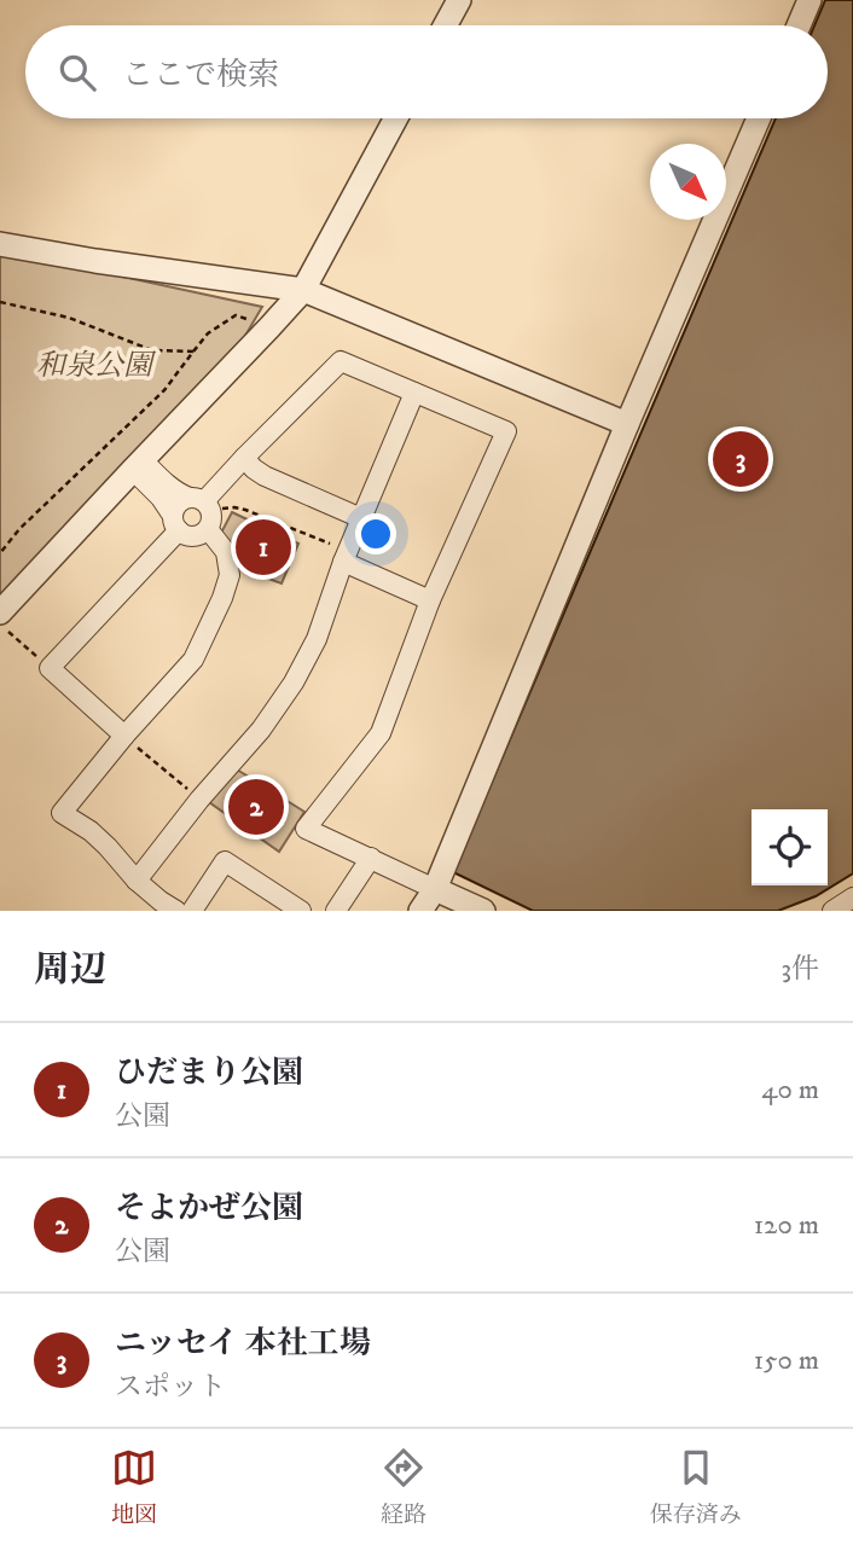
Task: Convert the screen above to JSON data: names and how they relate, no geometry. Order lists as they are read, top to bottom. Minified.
{"parks":["和泉公園"],"north":"bottom right","page":{"search":"ここで検索","pins":["3","1","2"],"heading":["周辺","3件"],"list":[{"mark":"1","name":"ひだまり公園","note":"公園","value":"40 m"},{"mark":"2","name":"そよかぜ公園","note":"公園","value":"120 m"},{"mark":"3","name":"ニッセイ 本社工場","note":"スポット","value":"150 m"}],"nav":["地図","経路","保存済み"]}}
